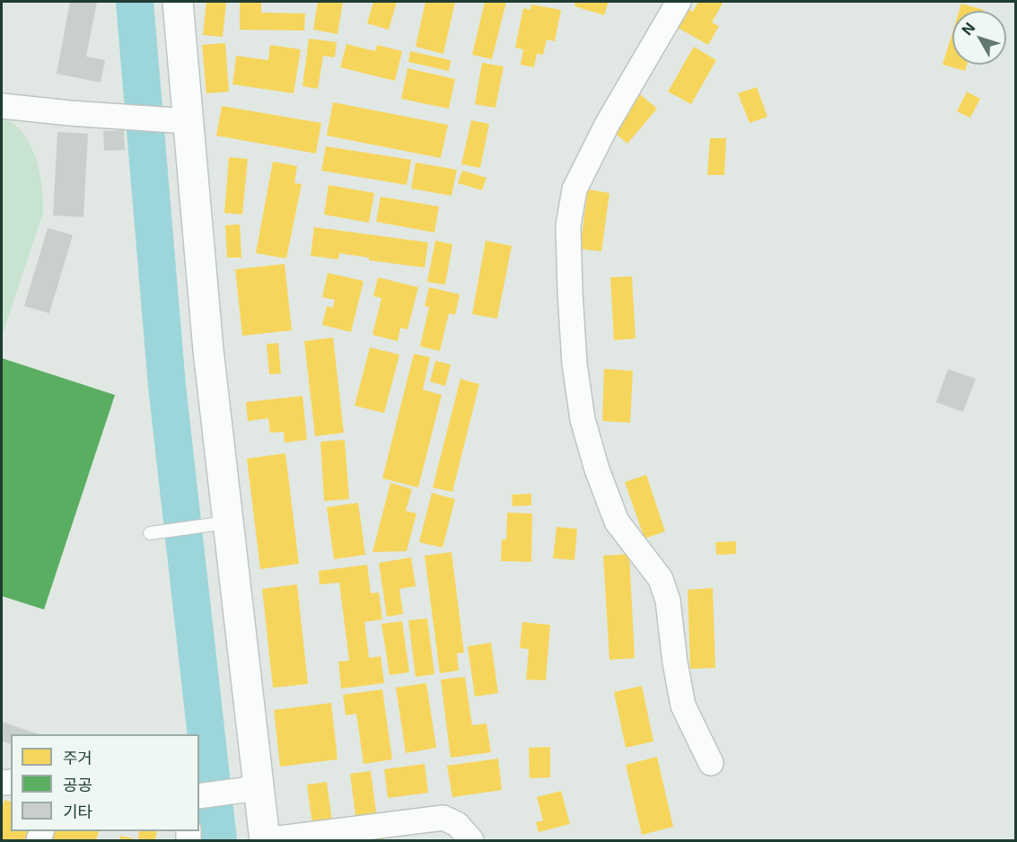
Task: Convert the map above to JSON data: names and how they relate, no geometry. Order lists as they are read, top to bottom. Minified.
{"legend":["주거","공공","기타"],"north":"top left"}
